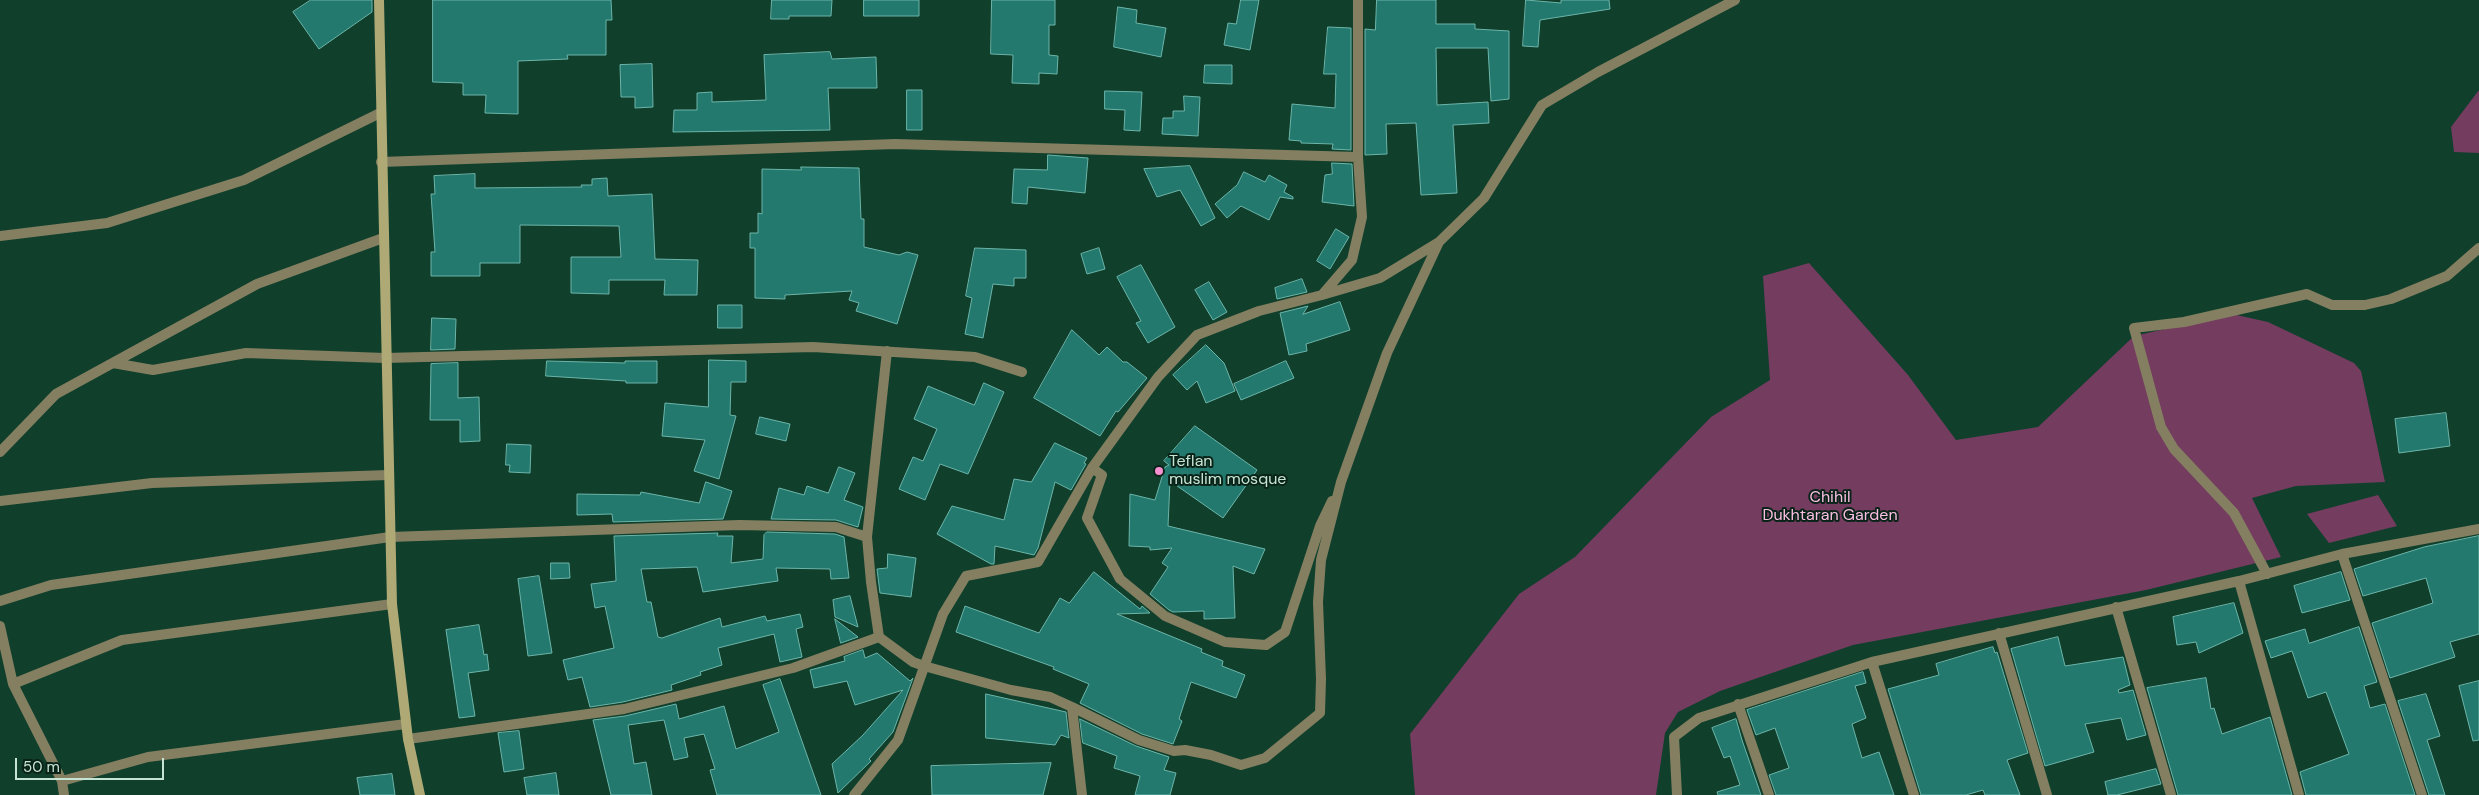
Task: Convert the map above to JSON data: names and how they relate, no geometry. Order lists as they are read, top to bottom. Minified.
{"parks":["Chihil Dukhtaran Garden"],"places":["Teflan muslim mosque"],"scale_bar":"50 m"}
